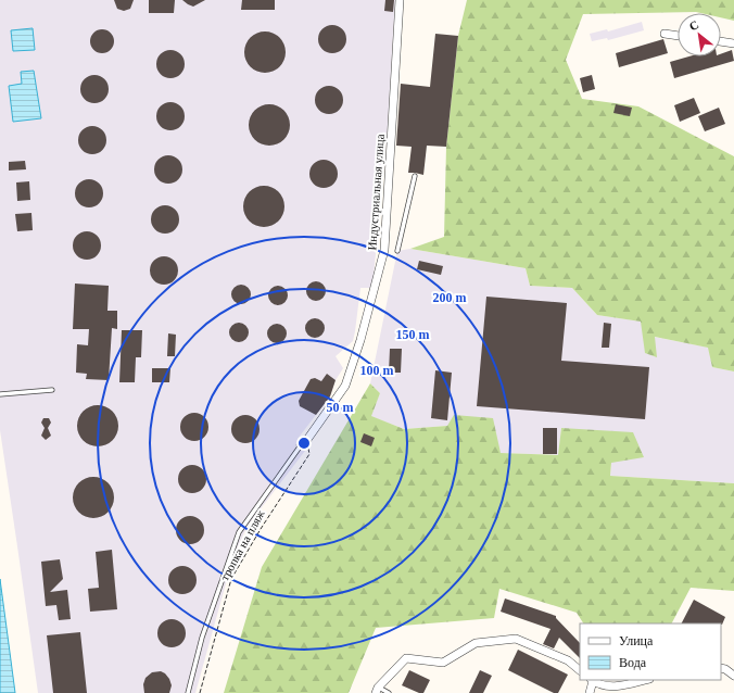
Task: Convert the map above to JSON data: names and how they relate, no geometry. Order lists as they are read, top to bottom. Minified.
{"streets":{"street":["Индустриальная улица"],"path":["тропка на пляж"]},"crossings":[["Индустриальная улица","тропка на пляж"]],"legend":["Улица","Вода"],"north":"top left","rings":["200 m","150 m","100 m","50 m"]}
